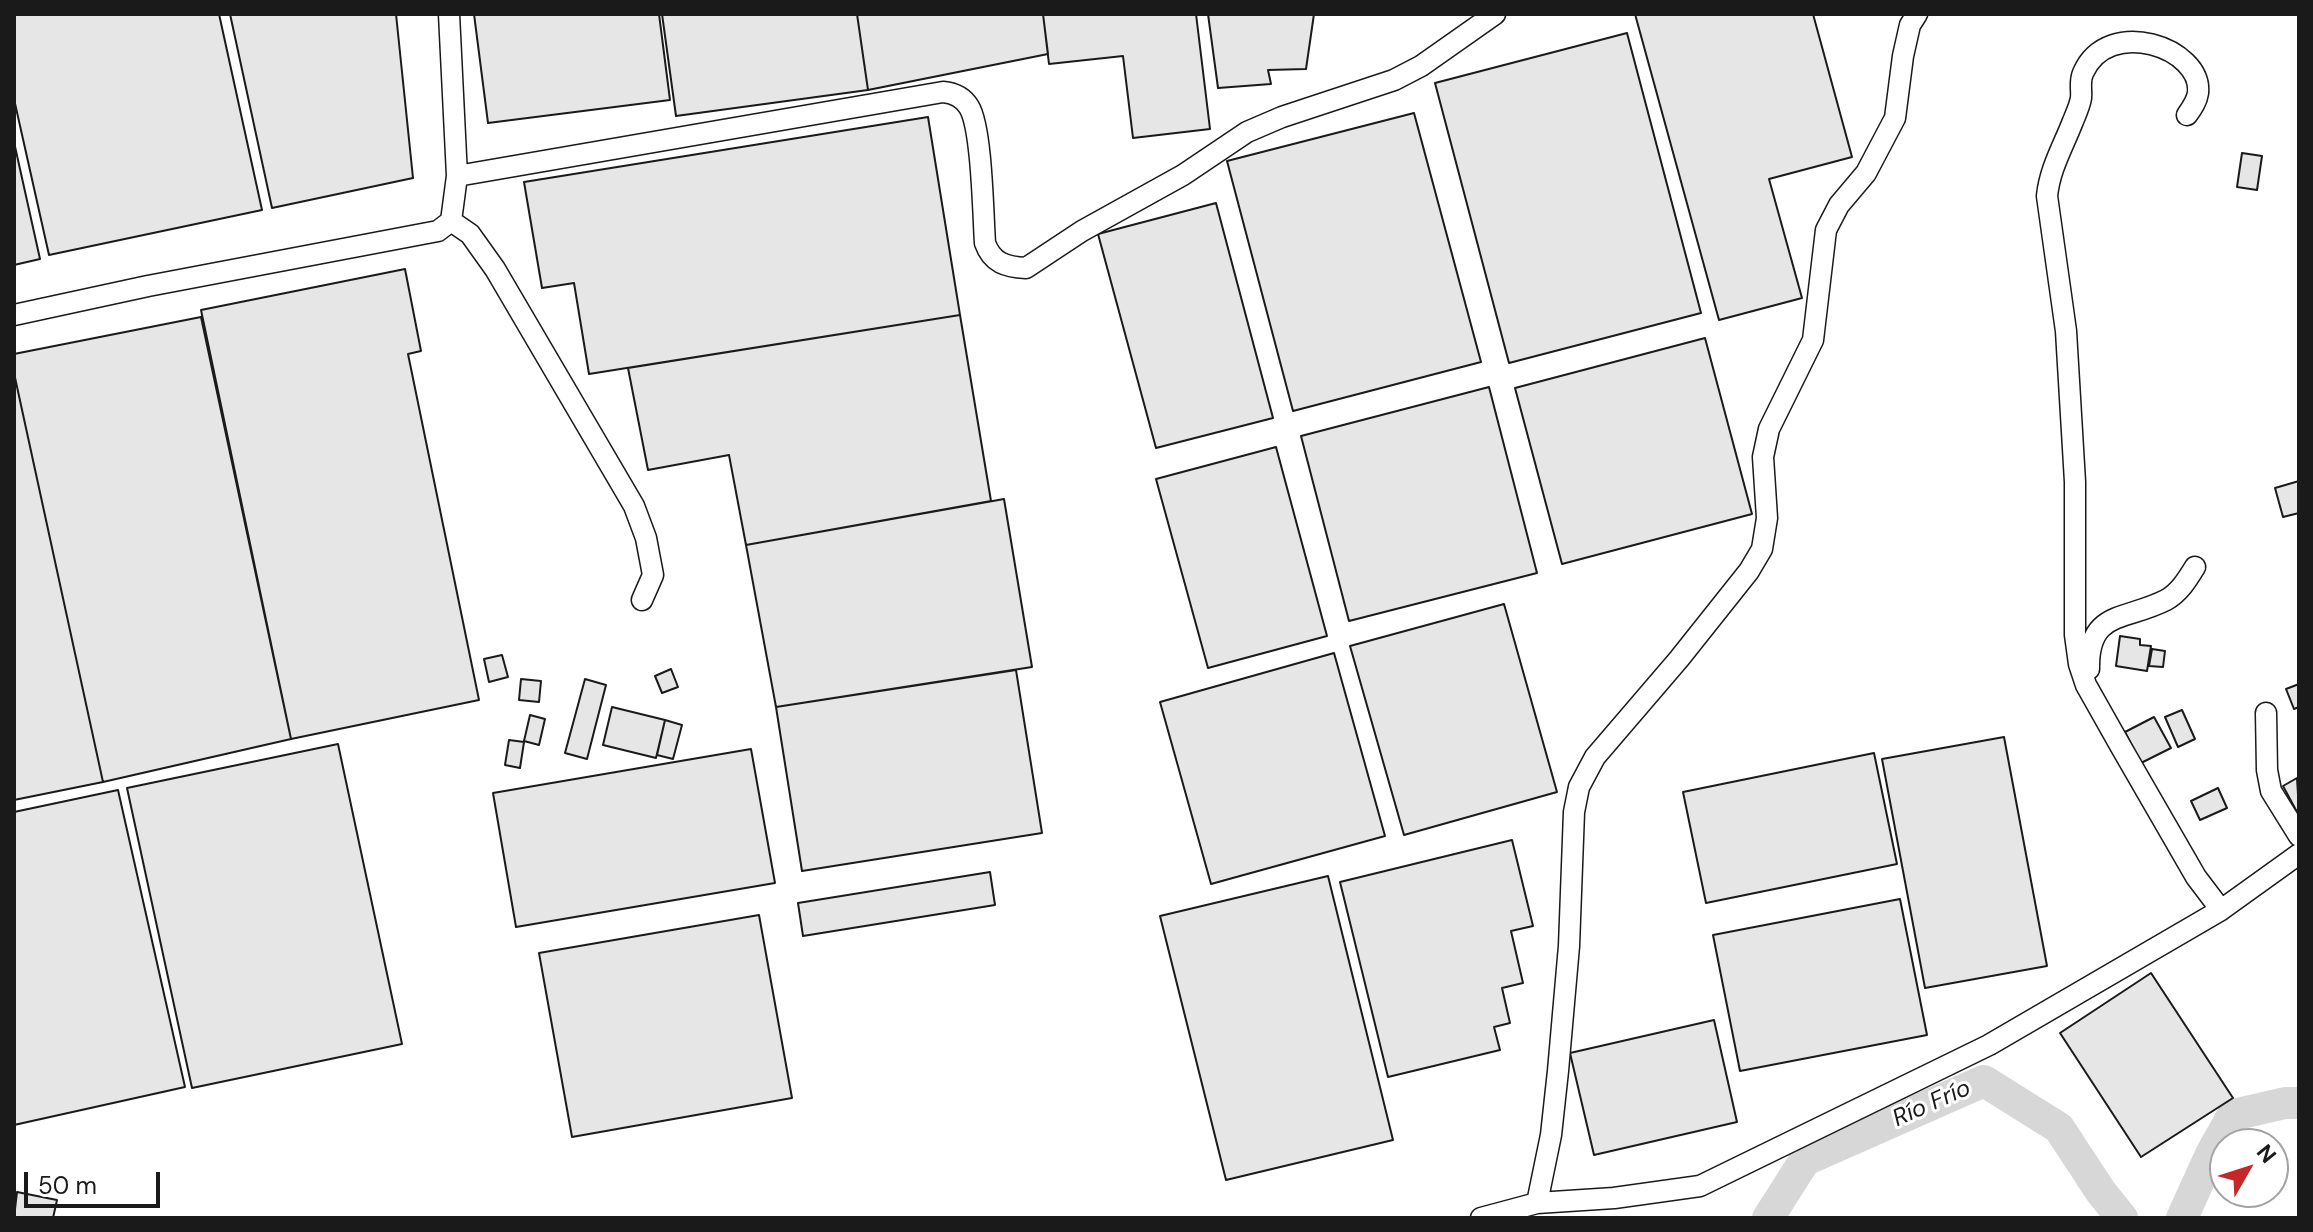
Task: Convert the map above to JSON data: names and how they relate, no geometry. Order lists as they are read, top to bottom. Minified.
{"water":["Río Frío"],"scale_bar":"50 m","north":"top right"}
